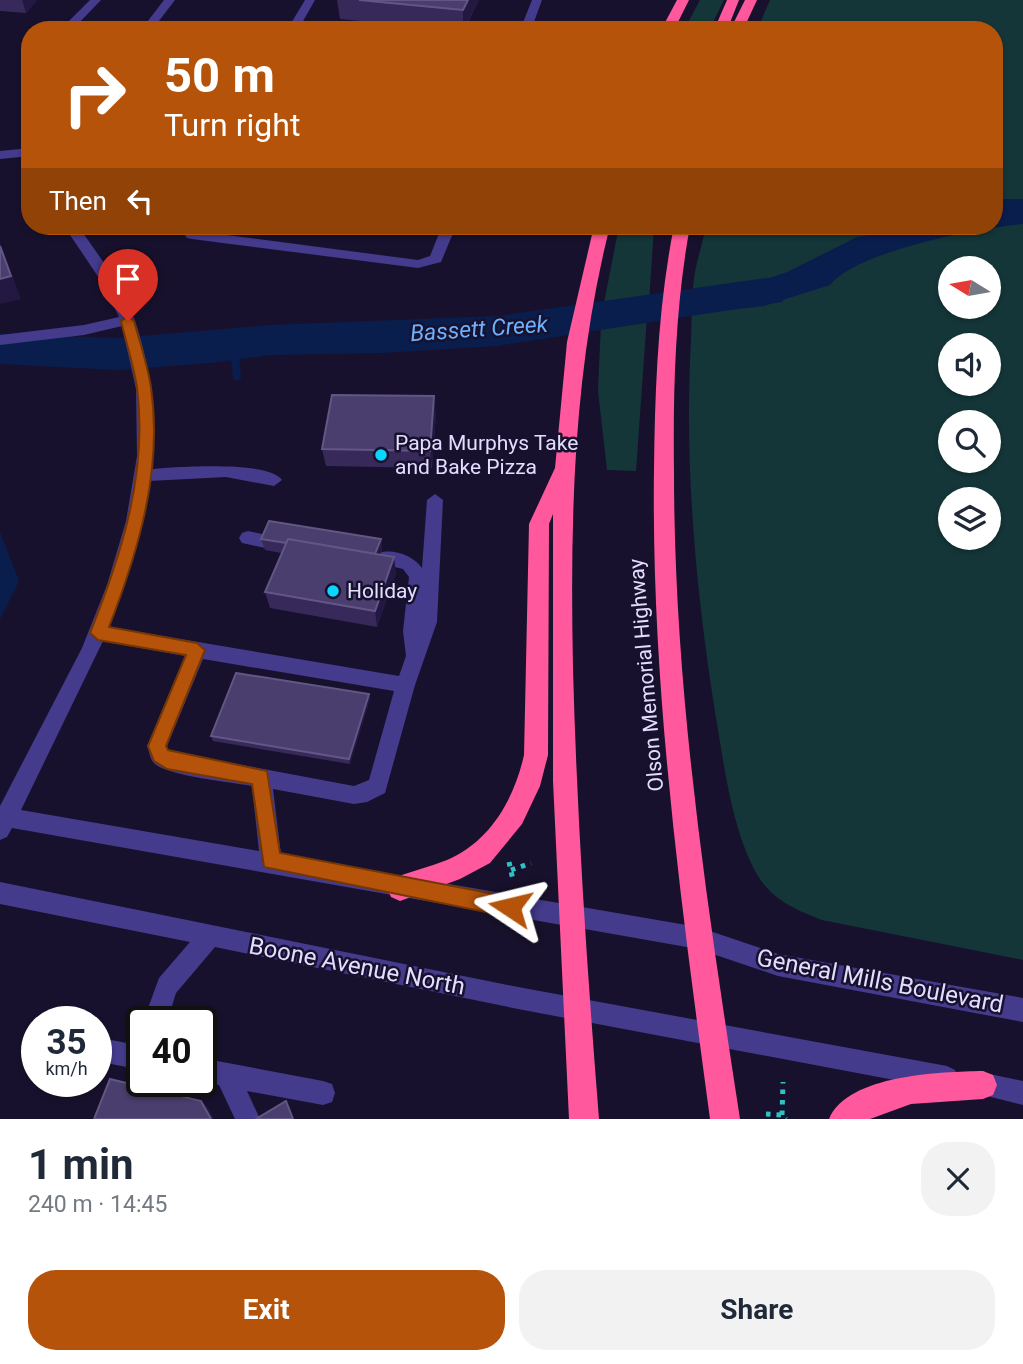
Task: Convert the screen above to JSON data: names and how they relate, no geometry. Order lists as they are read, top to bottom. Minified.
{"streets":{"highway":["Olson Memorial Highway"],"street":["Boone Avenue North","General Mills Boulevard"]},"crossings":[["Olson Memorial Highway","Boone Avenue North"],["Olson Memorial Highway","General Mills Boulevard"]],"water":["Bassett Creek"],"places":["Papa Murphys Take and Bake Pizza","Holiday"],"north":"left","page":{"turn":["50 m","Turn right"],"then":"Then","speed":"35 km/h","limit":"40","heading":["1 min","240 m · 14:45"],"buttons":["Exit","Share"]}}
